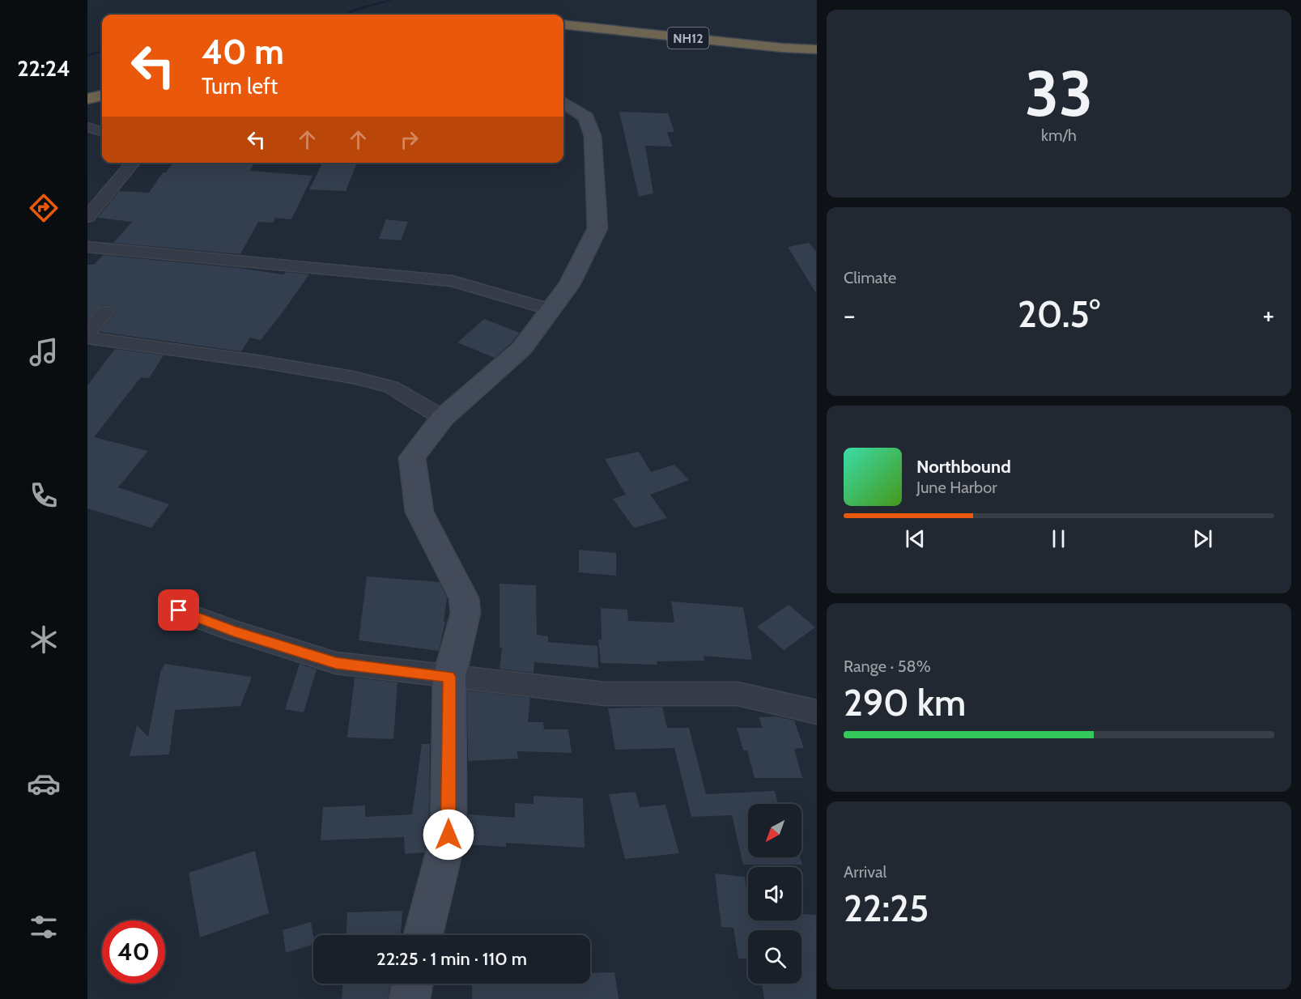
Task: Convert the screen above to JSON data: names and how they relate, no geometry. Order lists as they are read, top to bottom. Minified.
{"streets":{"highway":["NH12"]},"north":"bottom left","page":{"tabs":"22:24","tile":[["33","km/h"],"Climate",["Range · 58%","290 km"],["Arrival","22:25"]],"turn":["40 m","Turn left"],"heat":["−","20.5°","+"],"song":["Northbound","June Harbor"],"limit":"40","trip":"22:25 · 1 min · 110 m"}}
